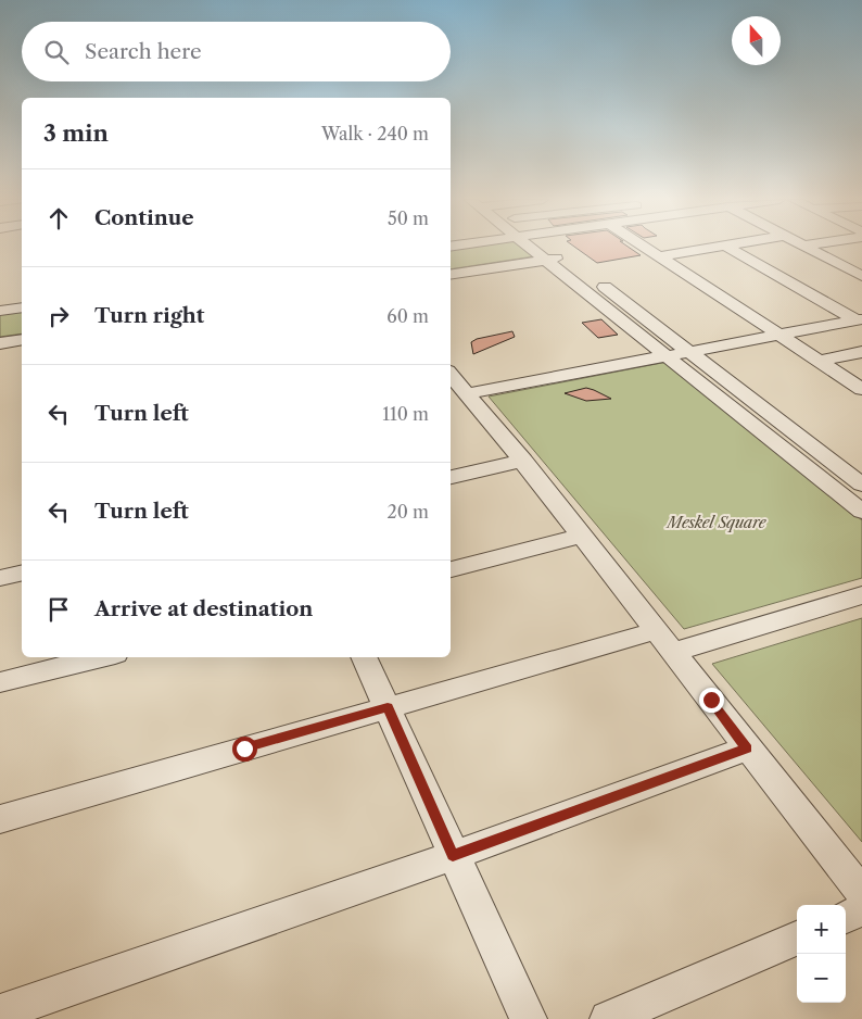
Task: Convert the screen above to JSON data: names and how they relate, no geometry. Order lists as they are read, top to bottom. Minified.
{"parks":["Meskel Square"],"north":"top","page":{"search":"Search here","heading":["3 min","Walk · 240 m"],"list":[["Continue","50 m"],["Turn right","60 m"],["Turn left","110 m"],["Turn left","20 m"],"Arrive at destination"],"map_buttons":["+","−"]}}
